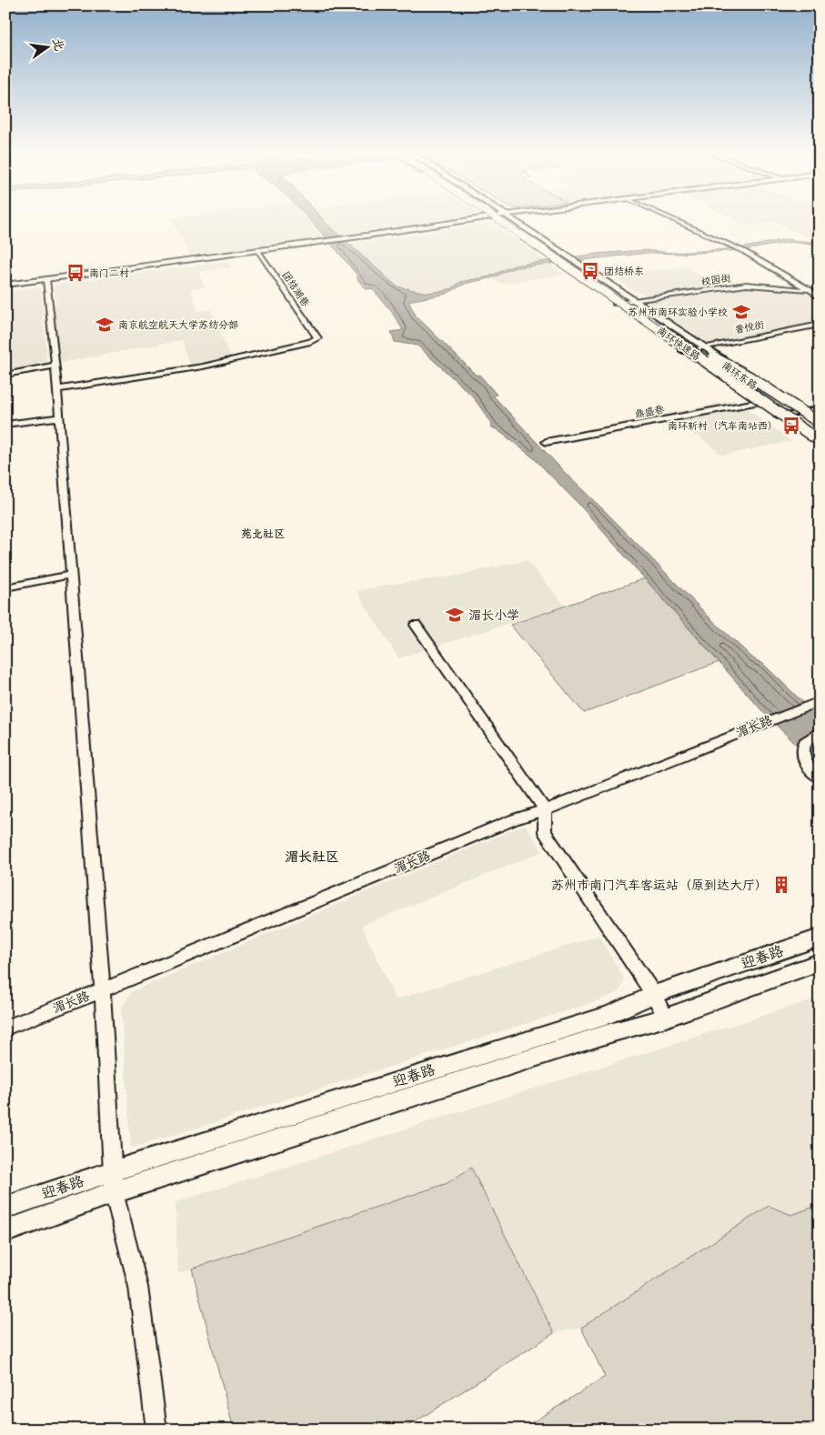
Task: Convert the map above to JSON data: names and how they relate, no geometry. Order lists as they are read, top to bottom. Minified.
{"streets":{"highway":["南环快速路"],"main road":["南环东路","迎春路"],"street":["校园街","团结湖巷","普悦街","鼎盛巷","湄长路"]},"crossings":[["校园街","南环东路"],["普悦街","南环快速路"],["普悦街","南环东路"],["南环快速路","南环东路"],["南环东路","鼎盛巷"]],"districts":["苑北社区","湄长社区"],"places":{"bus stop":["团结桥东","南门二村","南环新村（汽车南站西）"],"school or university":["苏州市南环实验小学校","南京航空航天大学苏纺分部","湄长小学"],"building":["苏州市南门汽车客运站（原到达大厅）"]},"north":"right"}
